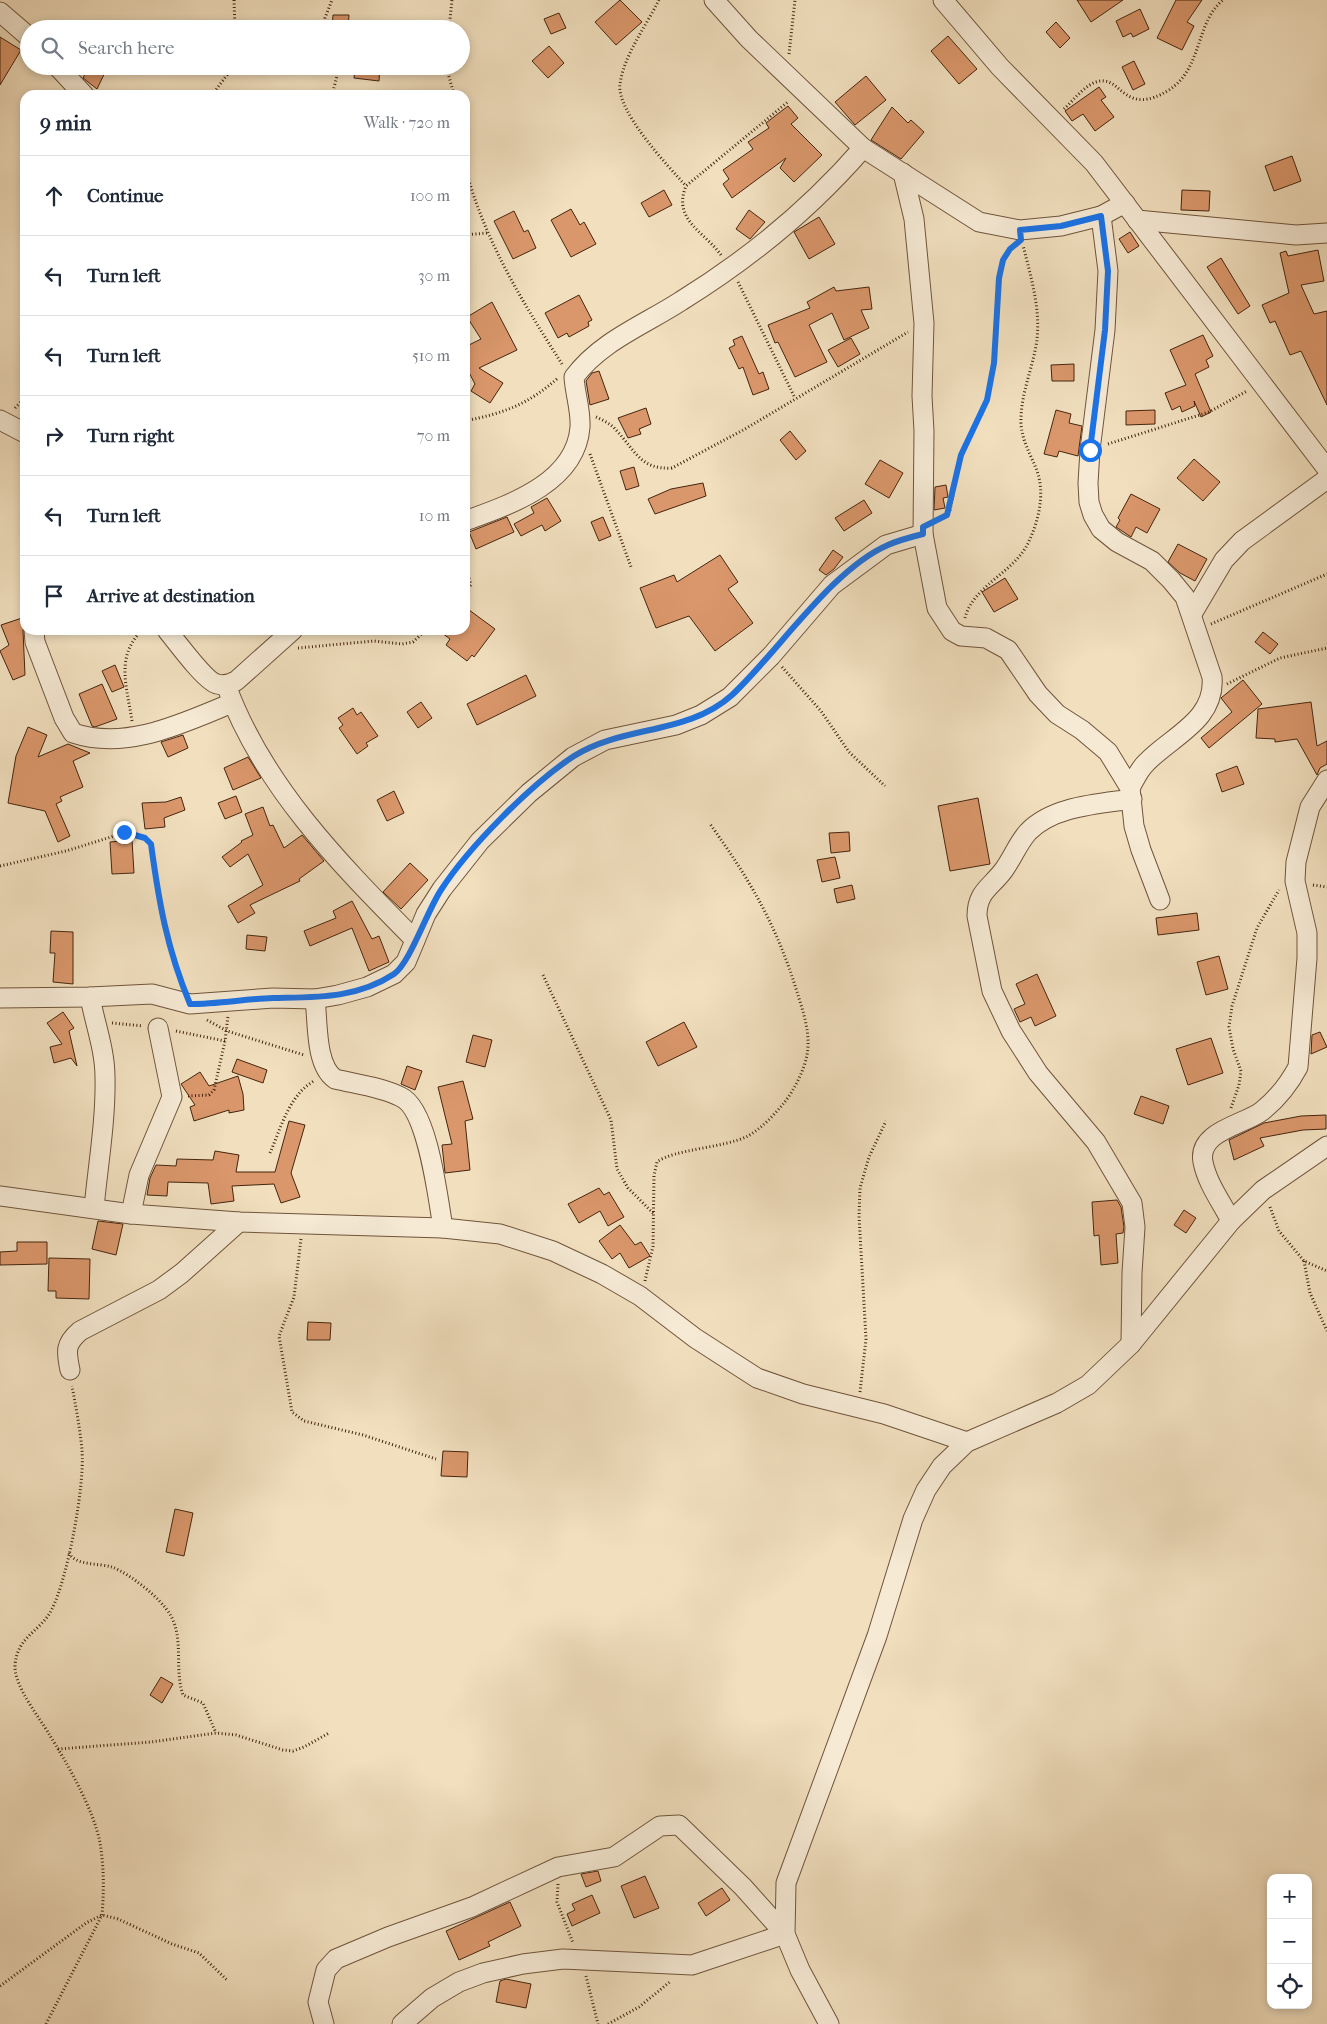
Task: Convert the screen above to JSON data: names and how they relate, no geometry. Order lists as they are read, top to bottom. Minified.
{"page":{"search":"Search here","heading":["9 min","Walk · 720 m"],"list":[["Continue","100 m"],["Turn left","30 m"],["Turn left","510 m"],["Turn right","70 m"],["Turn left","10 m"],"Arrive at destination"],"map_buttons":["+","−"]}}
